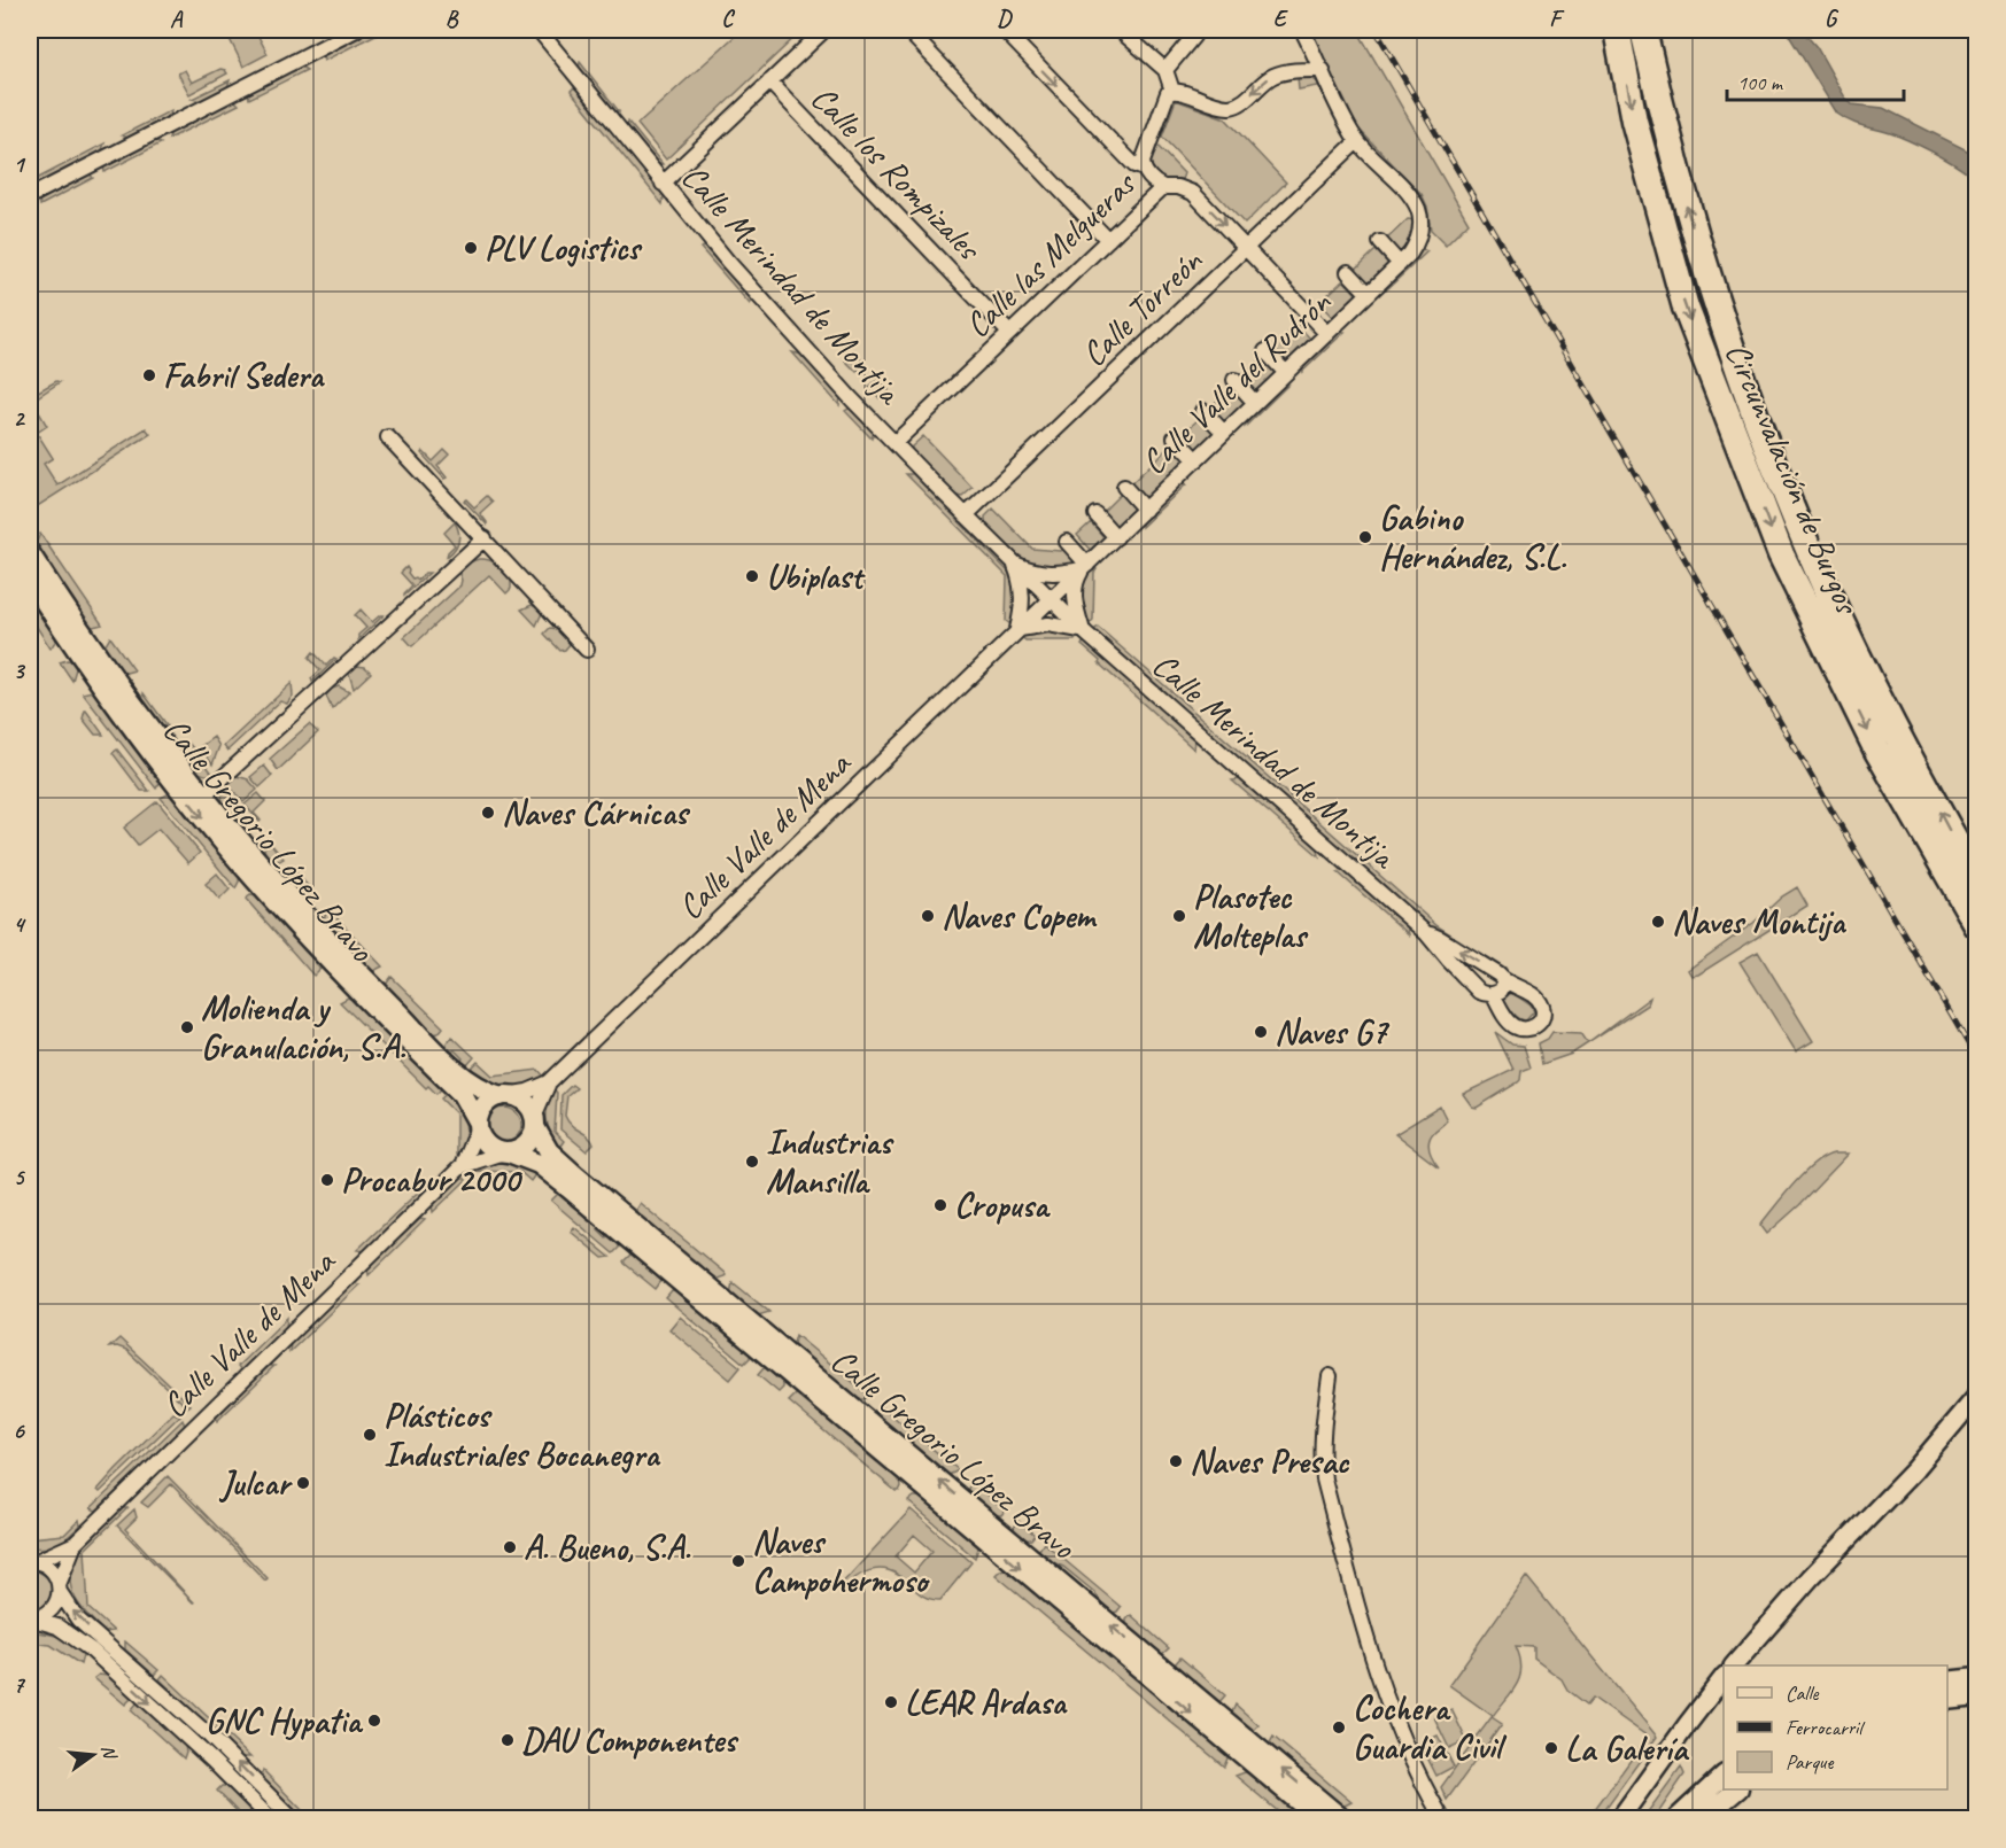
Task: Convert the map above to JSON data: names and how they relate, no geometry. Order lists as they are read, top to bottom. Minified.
{"streets":{"highway":["Circunvalación de Burgos"],"main road":["Calle Gregorio López Bravo"],"street":["Calle los Rompizales","Calle las Melgueras","Calle Merindad de Montija","Calle Torreón","Calle Valle del Rudrón","Calle Valle de Mena"]},"crossings":[["Calle los Rompizales","Calle las Melgueras"],["Calle las Melgueras","Calle Merindad de Montija"],["Calle Merindad de Montija","Calle Torreón"],["Calle Merindad de Montija","Calle Valle del Rudrón"],["Calle Merindad de Montija","Calle Valle de Mena"],["Calle Torreón","Calle Valle del Rudrón"],["Calle Valle del Rudrón","Calle Valle de Mena"],["Calle Valle de Mena","Calle Gregorio López Bravo"]],"places":["PLV Logistics","Fabril Sedera","Gabino Hernández, S.L.","Ubiplast","Naves Cárnicas","Naves Copem","Plasotec Molteplas","Naves Montija","Molienda y Granulación, S.A.","Naves G7","Industrias Mansilla","Procabur 2000","Cropusa","Plásticos Industriales Bocanegra","Naves Presac","Julcar","A. Bueno, S.A.","Naves Campohermoso","LEAR Ardasa","GNC Hypatia","Cochera Guardia Civil","DAU Componentes","La Galería"],"legend":["Calle","Ferrocarril","Parque"],"scale_bar":"100 m","north":"right","grid":{"columns":["A","B","C","D","E","F","G"],"rows":["1","2","3","4","5","6","7"]}}
